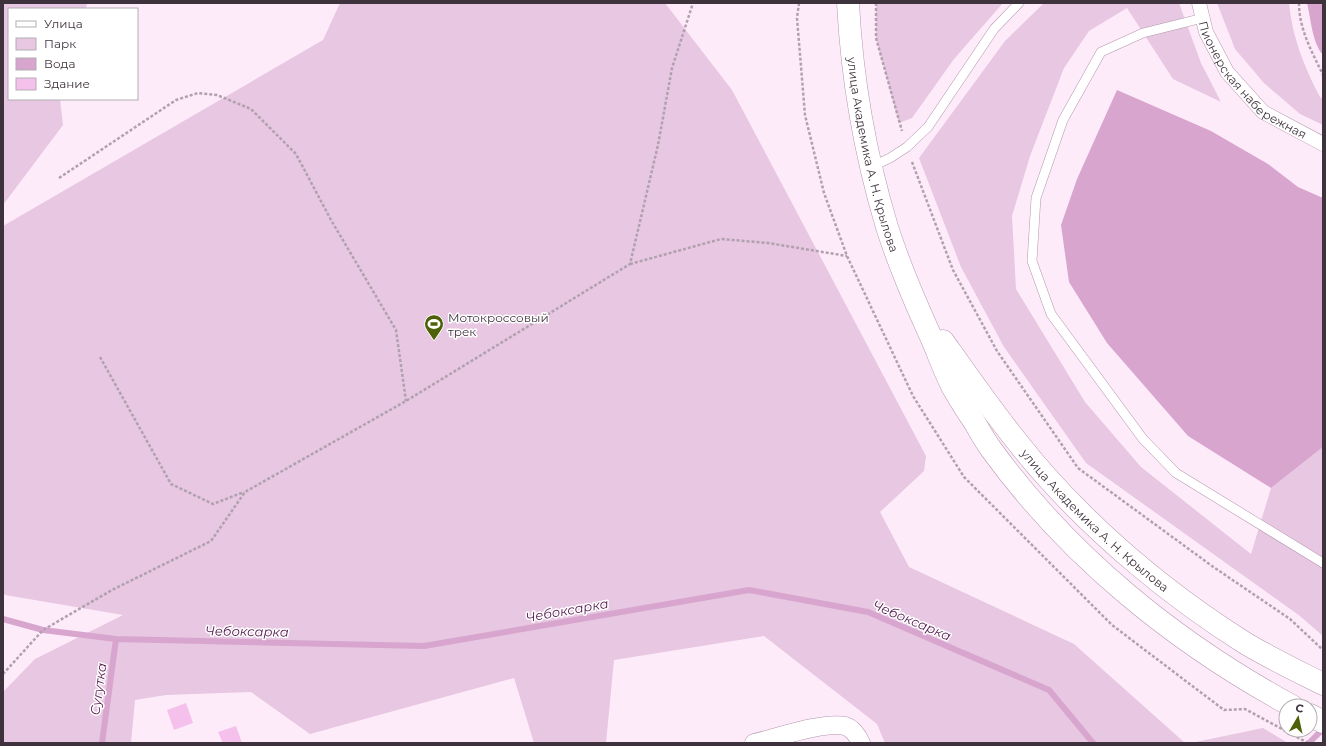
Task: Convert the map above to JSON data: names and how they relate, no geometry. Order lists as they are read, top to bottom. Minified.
{"streets":{"main road":["улица Академика А. Н. Крылова"],"street":["Пионерская набережная"]},"water":["Чебоксарка","Сугутка"],"places":{"sports":["Мотокроссовый трек"]},"legend":["Улица","Парк","Вода","Здание"],"north":"top"}
